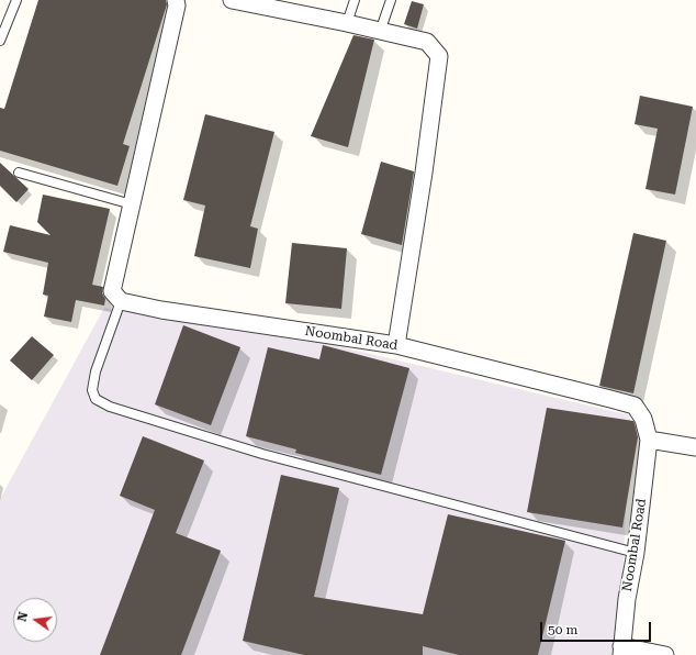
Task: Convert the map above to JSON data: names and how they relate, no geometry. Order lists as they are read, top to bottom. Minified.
{"streets":{"street":["Noombal Road"]},"scale_bar":"50 m","north":"left"}
